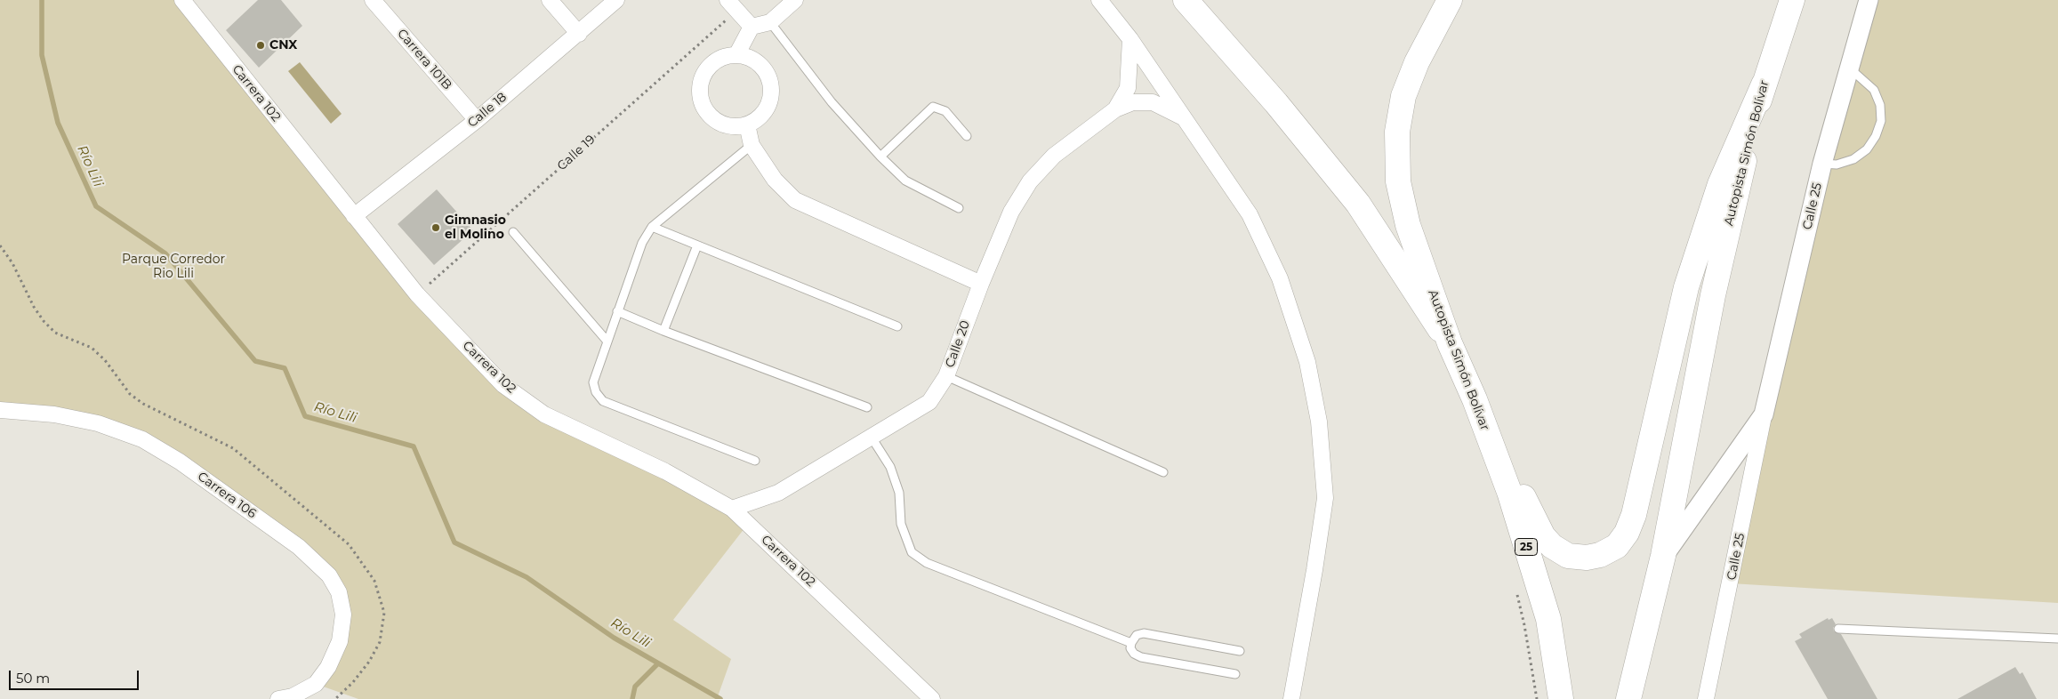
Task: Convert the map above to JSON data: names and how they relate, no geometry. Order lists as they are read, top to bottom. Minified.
{"streets":{"main road":["Autopista Simón Bolívar","25"],"street":["Carrera 101B","Carrera 102","Calle 18","Calle 25","Calle 20","Carrera 106"],"path":["Calle 19"]},"crossings":[["Carrera 101B","Calle 18"],["Carrera 102","Calle 18"],["Carrera 102","Calle 19"],["Carrera 102","Calle 20"],["Autopista Simón Bolívar","Calle 25"]],"water":["Río Lili"],"parks":["Parque Corredor Rio Lili"],"places":["CNX","Gimnasio el Molino"],"scale_bar":"50 m"}
